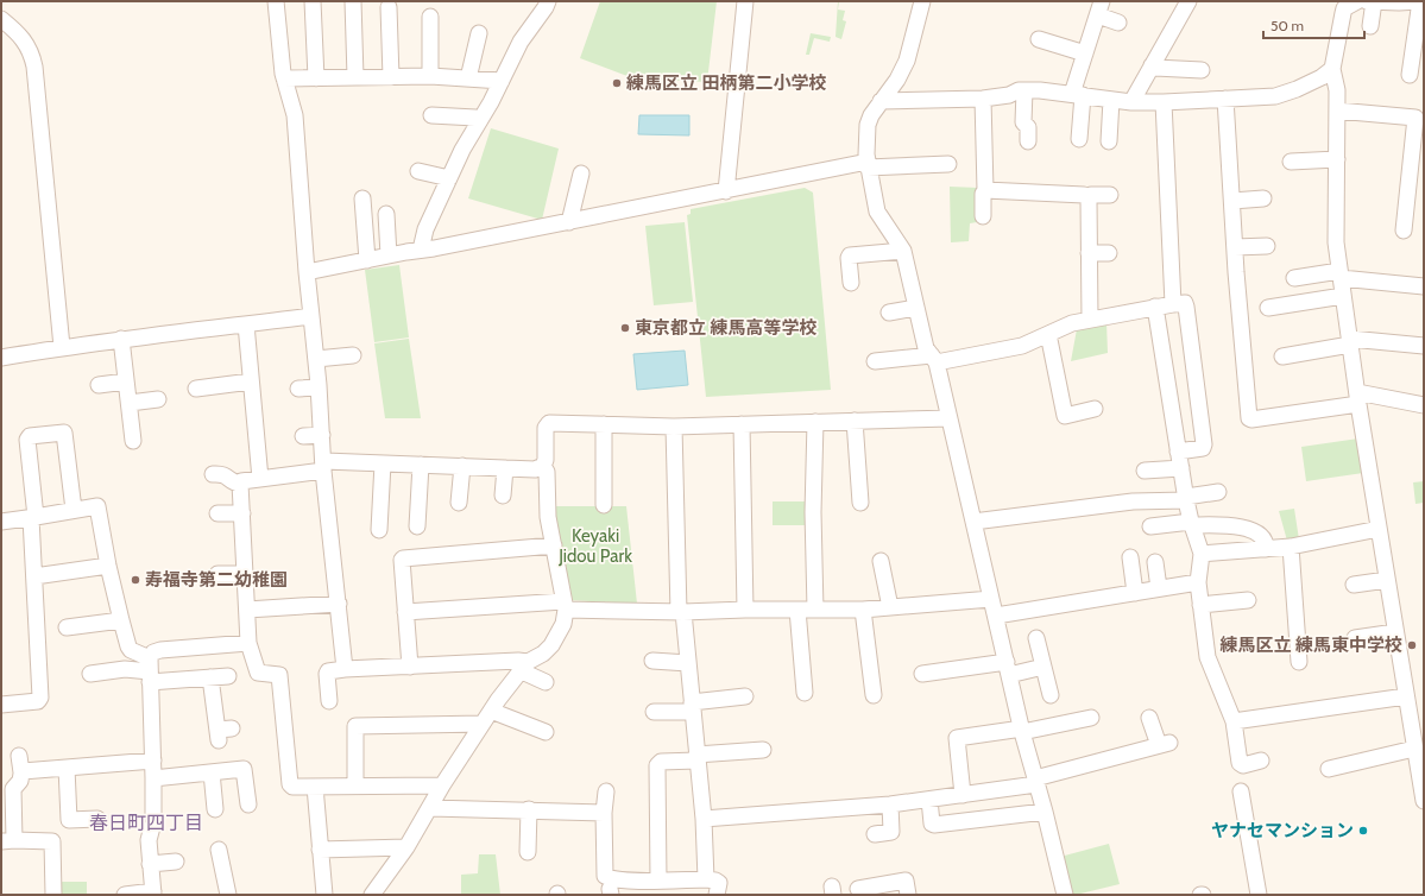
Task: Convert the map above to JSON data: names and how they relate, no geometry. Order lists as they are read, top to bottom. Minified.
{"districts":["春日町四丁目"],"parks":["Keyaki Jidou Park"],"places":["練馬区立 田柄第二小学校","東京都立 練馬高等学校","寿福寺第二幼稚園","練馬区立 練馬東中学校","ヤナセマンション"],"scale_bar":"50 m"}
